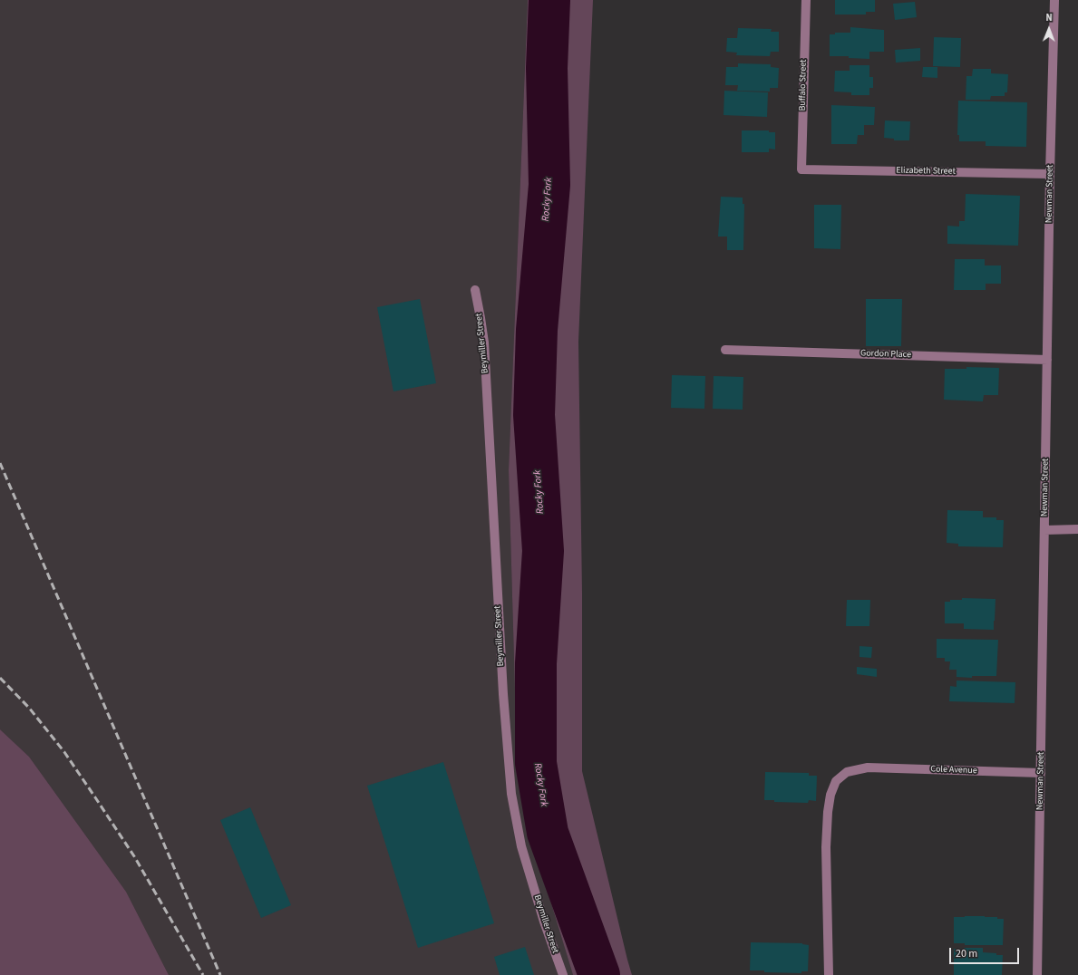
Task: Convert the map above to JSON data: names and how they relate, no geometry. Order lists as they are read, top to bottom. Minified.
{"streets":{"street":["Buffalo Street","Elizabeth Street","Newman Street","Beymiller Street","Gordon Place","Cole Avenue"]},"crossings":[["Buffalo Street","Elizabeth Street"],["Elizabeth Street","Newman Street"],["Newman Street","Gordon Place"],["Newman Street","Cole Avenue"]],"water":["Rocky Fork"],"scale_bar":"20 m","north":"top"}
